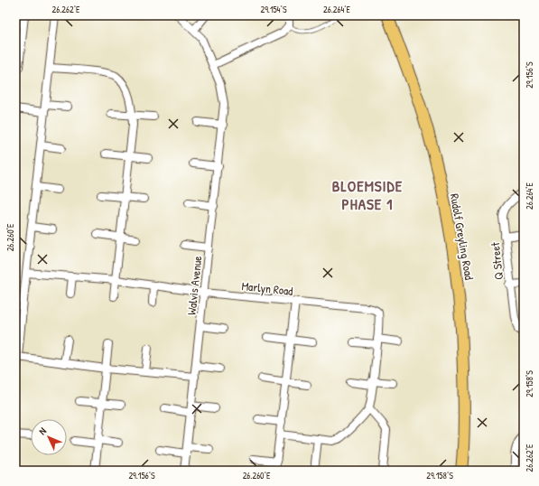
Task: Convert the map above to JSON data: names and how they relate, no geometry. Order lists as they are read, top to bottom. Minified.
{"streets":{"main road":["Rudolf Greyling Road"],"street":["Q Street","Walvis Avenue","Marlyn Road"]},"crossings":[["Walvis Avenue","Marlyn Road"]],"districts":["BLOEMSIDE PHASE 1"],"north":"top left","coordinates":["26.262°E","29.154°S","26.264°E","29.156°S","26.260°E","29.158°S"]}
